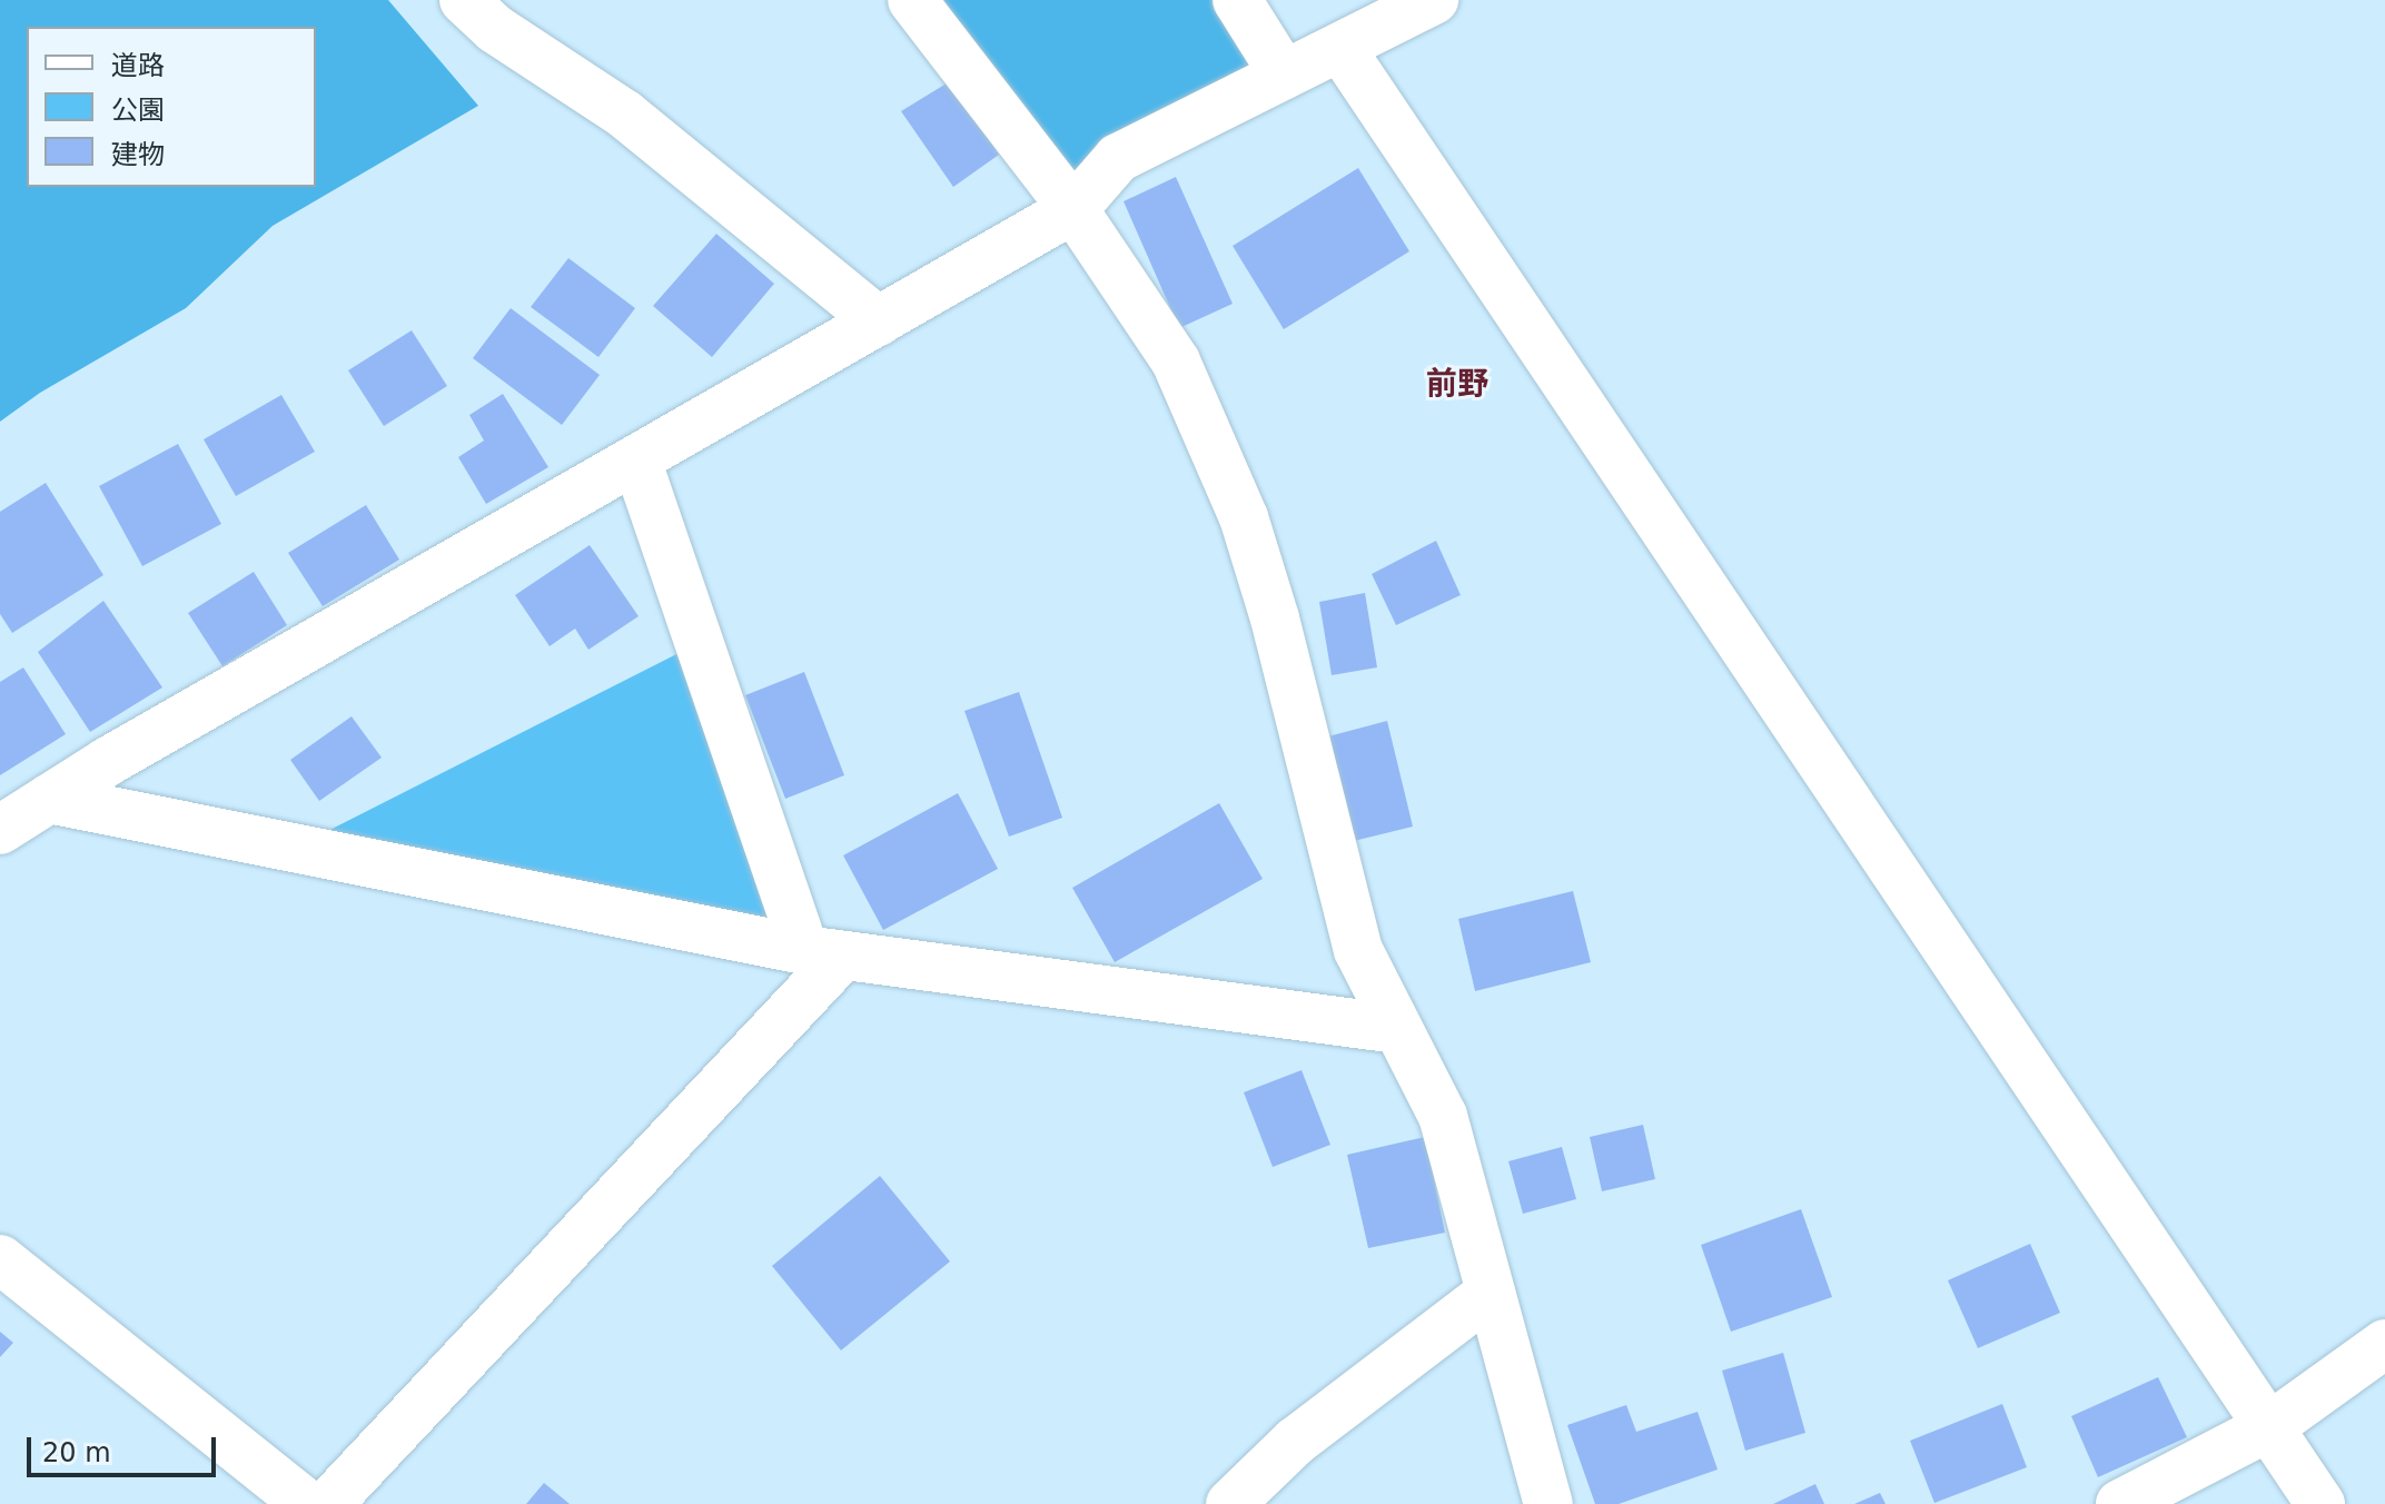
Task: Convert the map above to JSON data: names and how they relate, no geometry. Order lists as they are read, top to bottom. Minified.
{"districts":["前野"],"legend":["道路","公園","建物"],"scale_bar":"20 m"}
